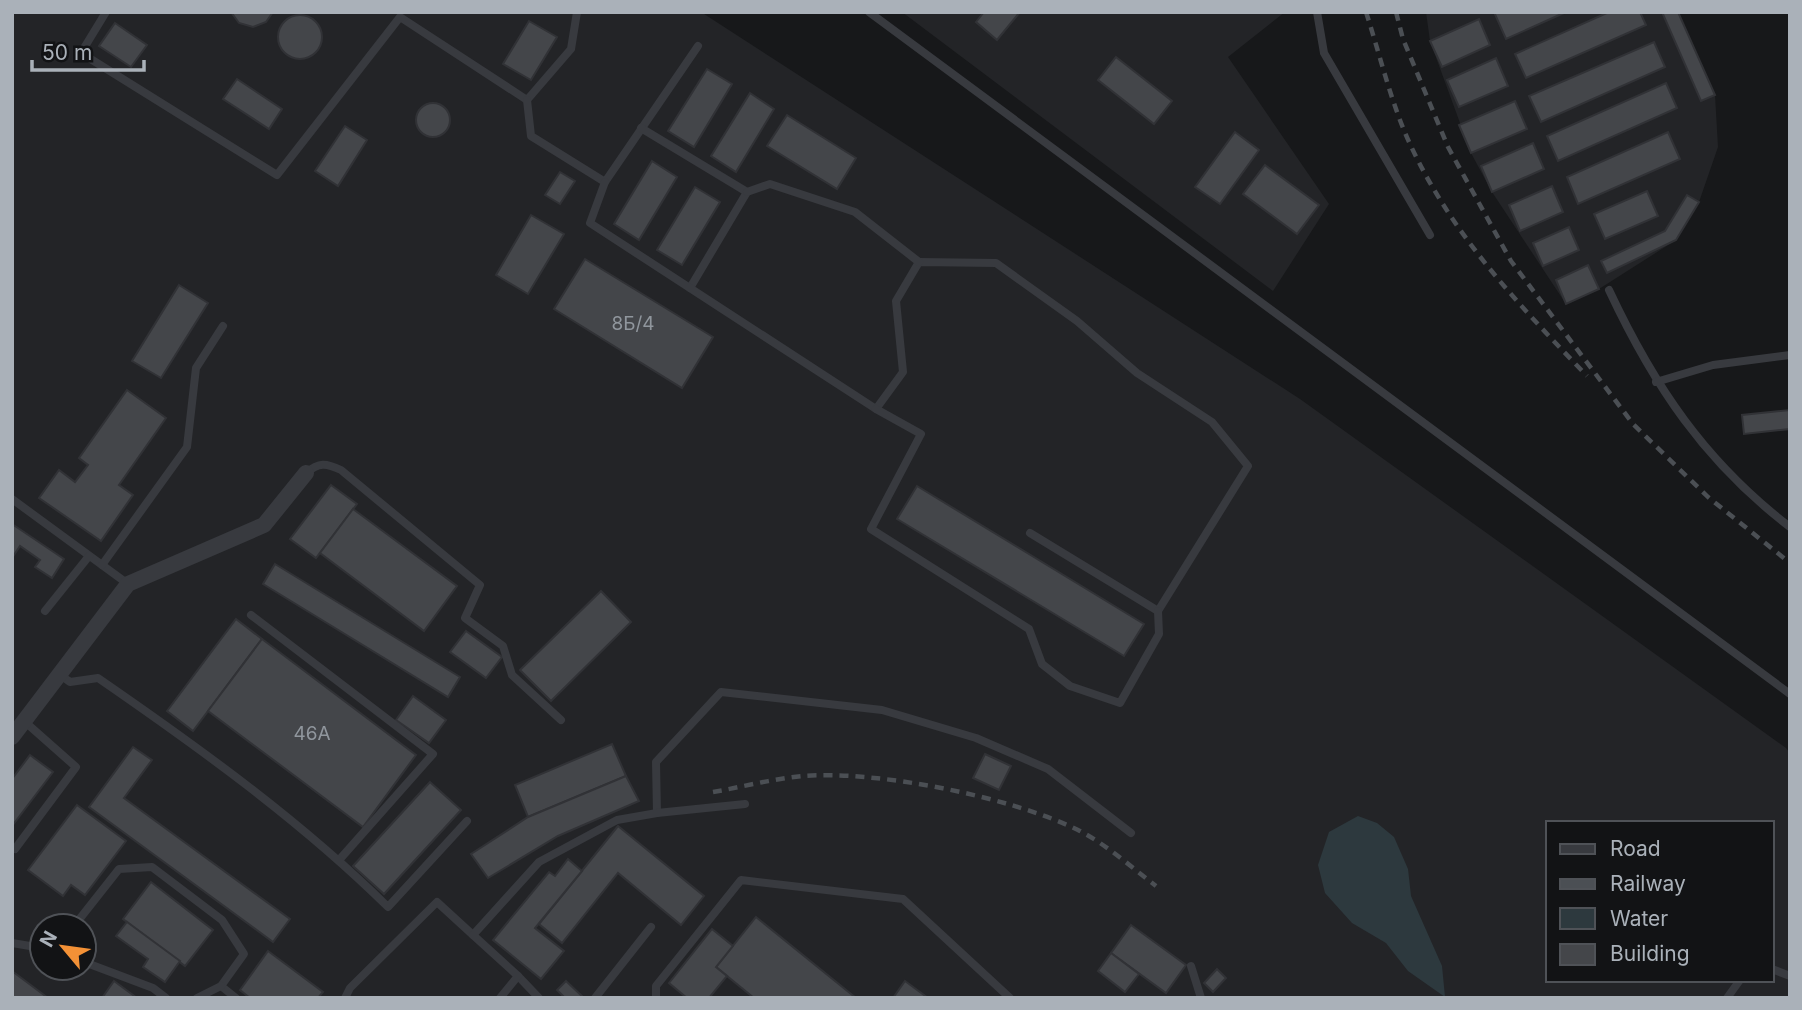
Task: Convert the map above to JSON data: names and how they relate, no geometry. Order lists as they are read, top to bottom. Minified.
{"house_numbers":["8Б/4","46А"],"legend":["Road","Railway","Water","Building"],"scale_bar":"50 m","north":"top left"}
